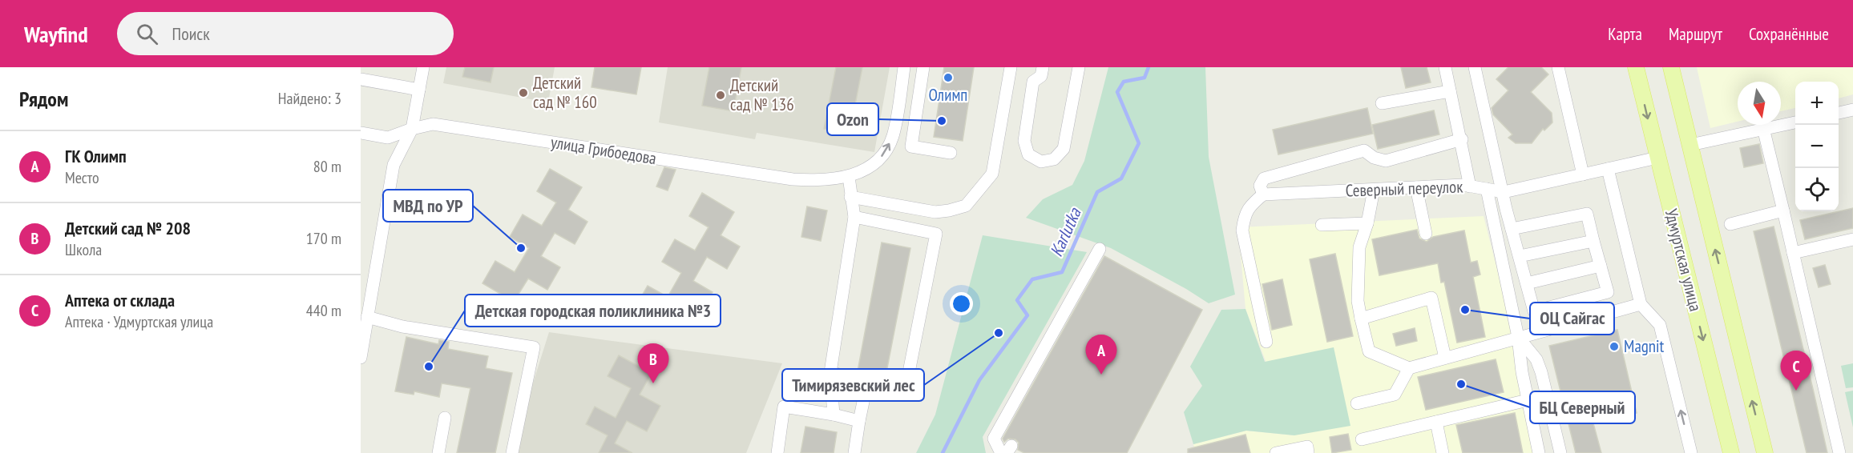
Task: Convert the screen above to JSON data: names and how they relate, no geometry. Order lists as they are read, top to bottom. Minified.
{"streets":{"main road":["Удмуртская улица"],"street":["улица Грибоедова","Северный переулок"]},"crossings":[["Северный переулок","Удмуртская улица"]],"water":["Karlutka"],"places":["Олимп","Детский сад № 160","Детский сад № 136","Ozon","МВД по УР","ОЦ Сайгас","Тимирязевский лес","Magnit","Детская городская поликлиника №3","БЦ Северный"],"north":"bottom","page":{"header":"Wayfind","search":"Поиск","nav":["Карта","Маршрут","Сохранённые"],"heading":["Рядом","Найдено: 3"],"map_buttons":["+","−"],"list":[{"mark":"A","name":"ГК Олимп","note":"Место","value":"80 m"},{"mark":"B","name":"Детский сад № 208","note":"Школа","value":"170 m"},{"mark":"C","name":"Аптека от склада","note":"Аптека · Удмуртская улица","value":"440 m"}],"pins":["A","B","C"]}}
